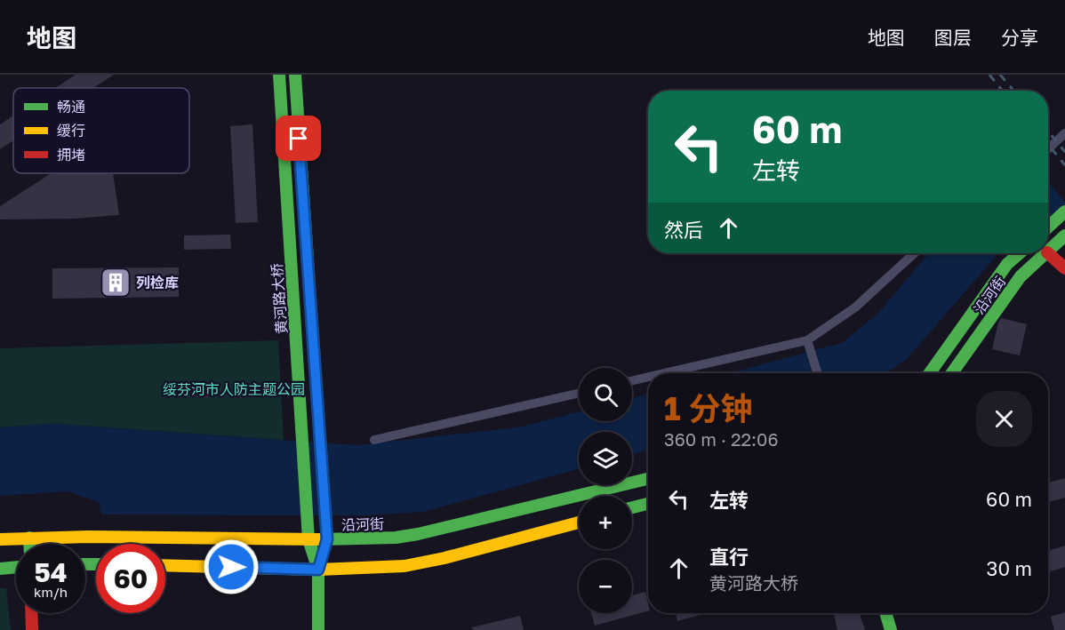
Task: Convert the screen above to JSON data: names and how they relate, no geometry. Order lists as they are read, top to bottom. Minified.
{"streets":{"main road":["沿河街","黄河路大桥"]},"crossings":[["沿河街","黄河路大桥"]],"parks":["绥芬河市人防主题公园"],"places":{"building":["列检库"]},"legend":["畅通","缓行","拥堵"],"page":{"header":"地图","nav":["地图","图层","分享"],"turn":["60 m","左转"],"then":"然后","map_buttons":["+","−"],"heading":["1 分钟","360 m · 22:06"],"list":[{"name":"左转","value":"60 m"},{"name":"直行","note":"黄河路大桥","value":"30 m"}],"speed":"54 km/h","limit":"60"}}
